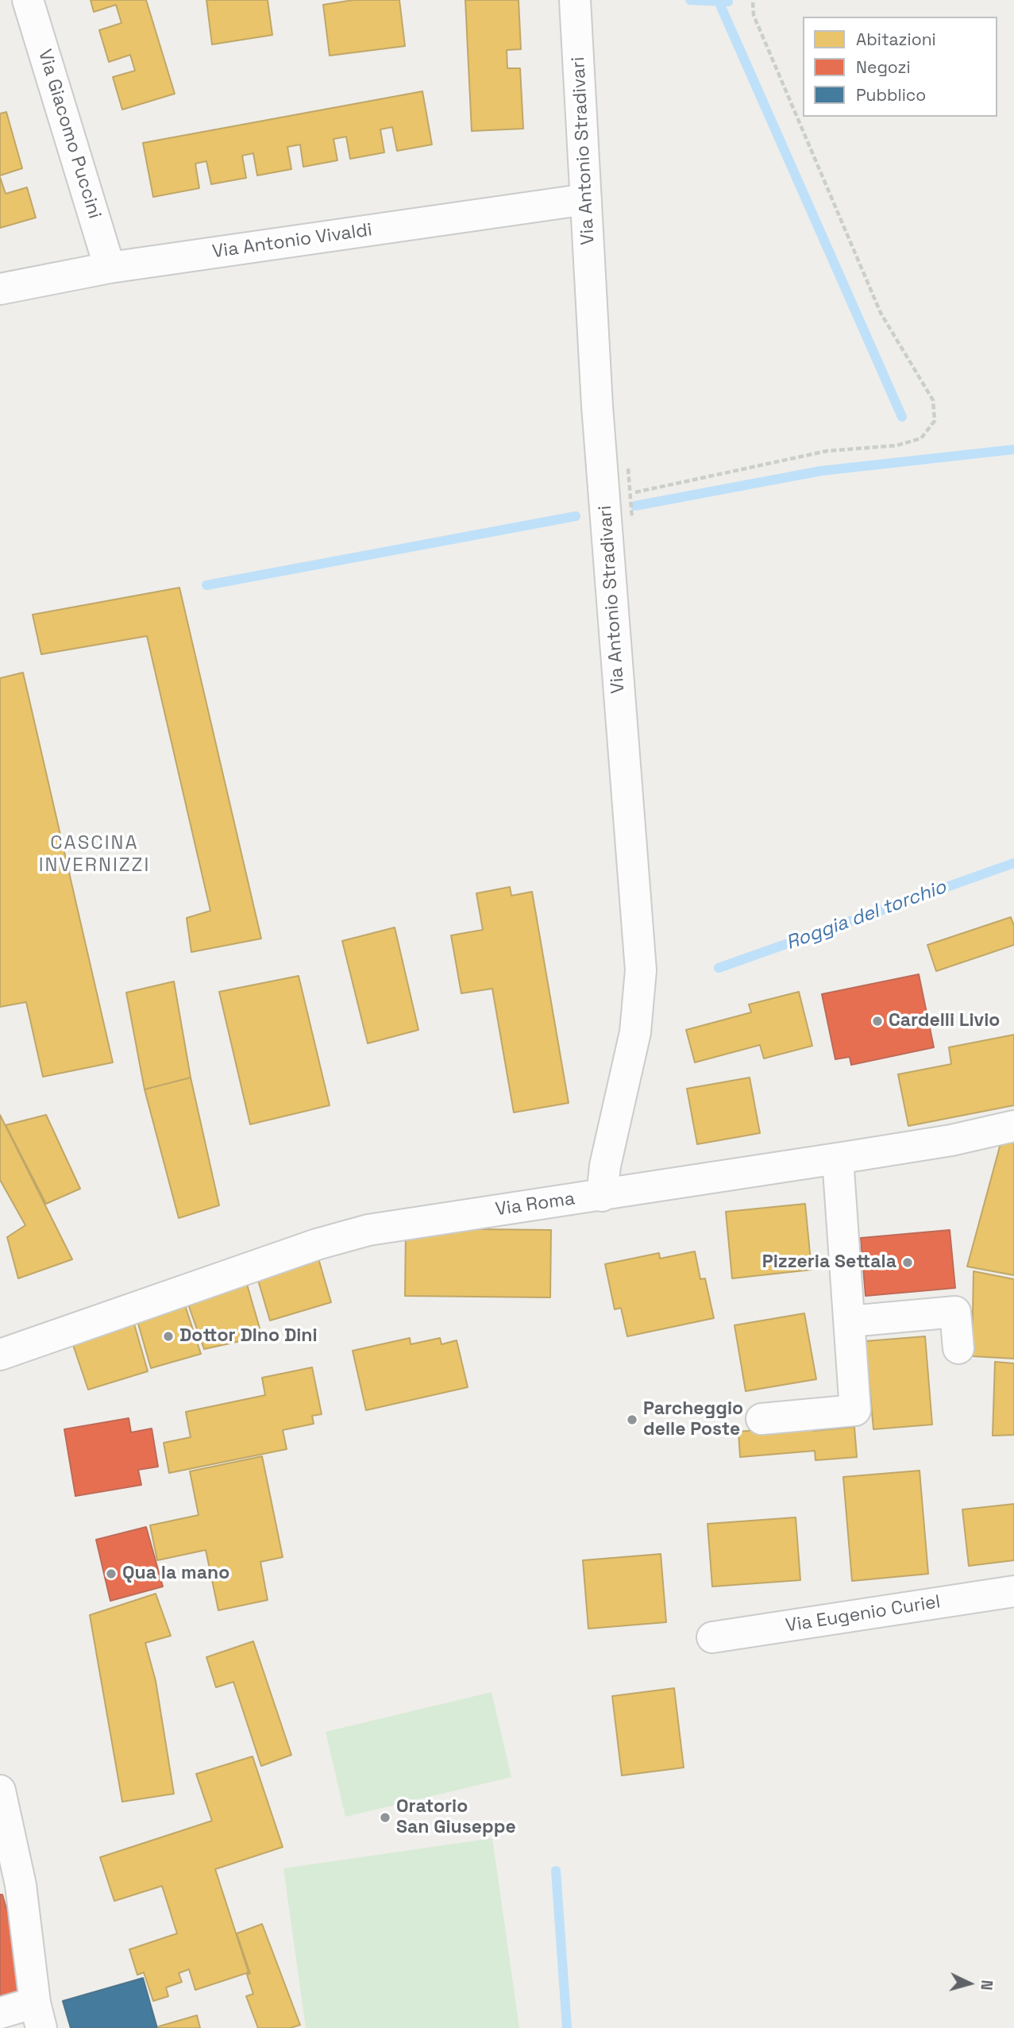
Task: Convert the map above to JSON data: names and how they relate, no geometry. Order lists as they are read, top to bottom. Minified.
{"streets":{"street":["Via Giacomo Puccini","Via Antonio Stradivari","Via Antonio Vivaldi","Via Roma","Via Eugenio Curiel"]},"crossings":[["Via Giacomo Puccini","Via Antonio Vivaldi"],["Via Antonio Stradivari","Via Antonio Vivaldi"],["Via Antonio Stradivari","Via Roma"]],"districts":["CASCINA INVERNIZZI"],"water":["Roggia del torchio"],"places":["Cardelli Livio","Pizzeria Settala","Dottor DIno Dini","Parcheggio delle Poste","Qua la mano","Oratorio San Giuseppe"],"legend":["Abitazioni","Negozi","Pubblico"],"north":"right"}
